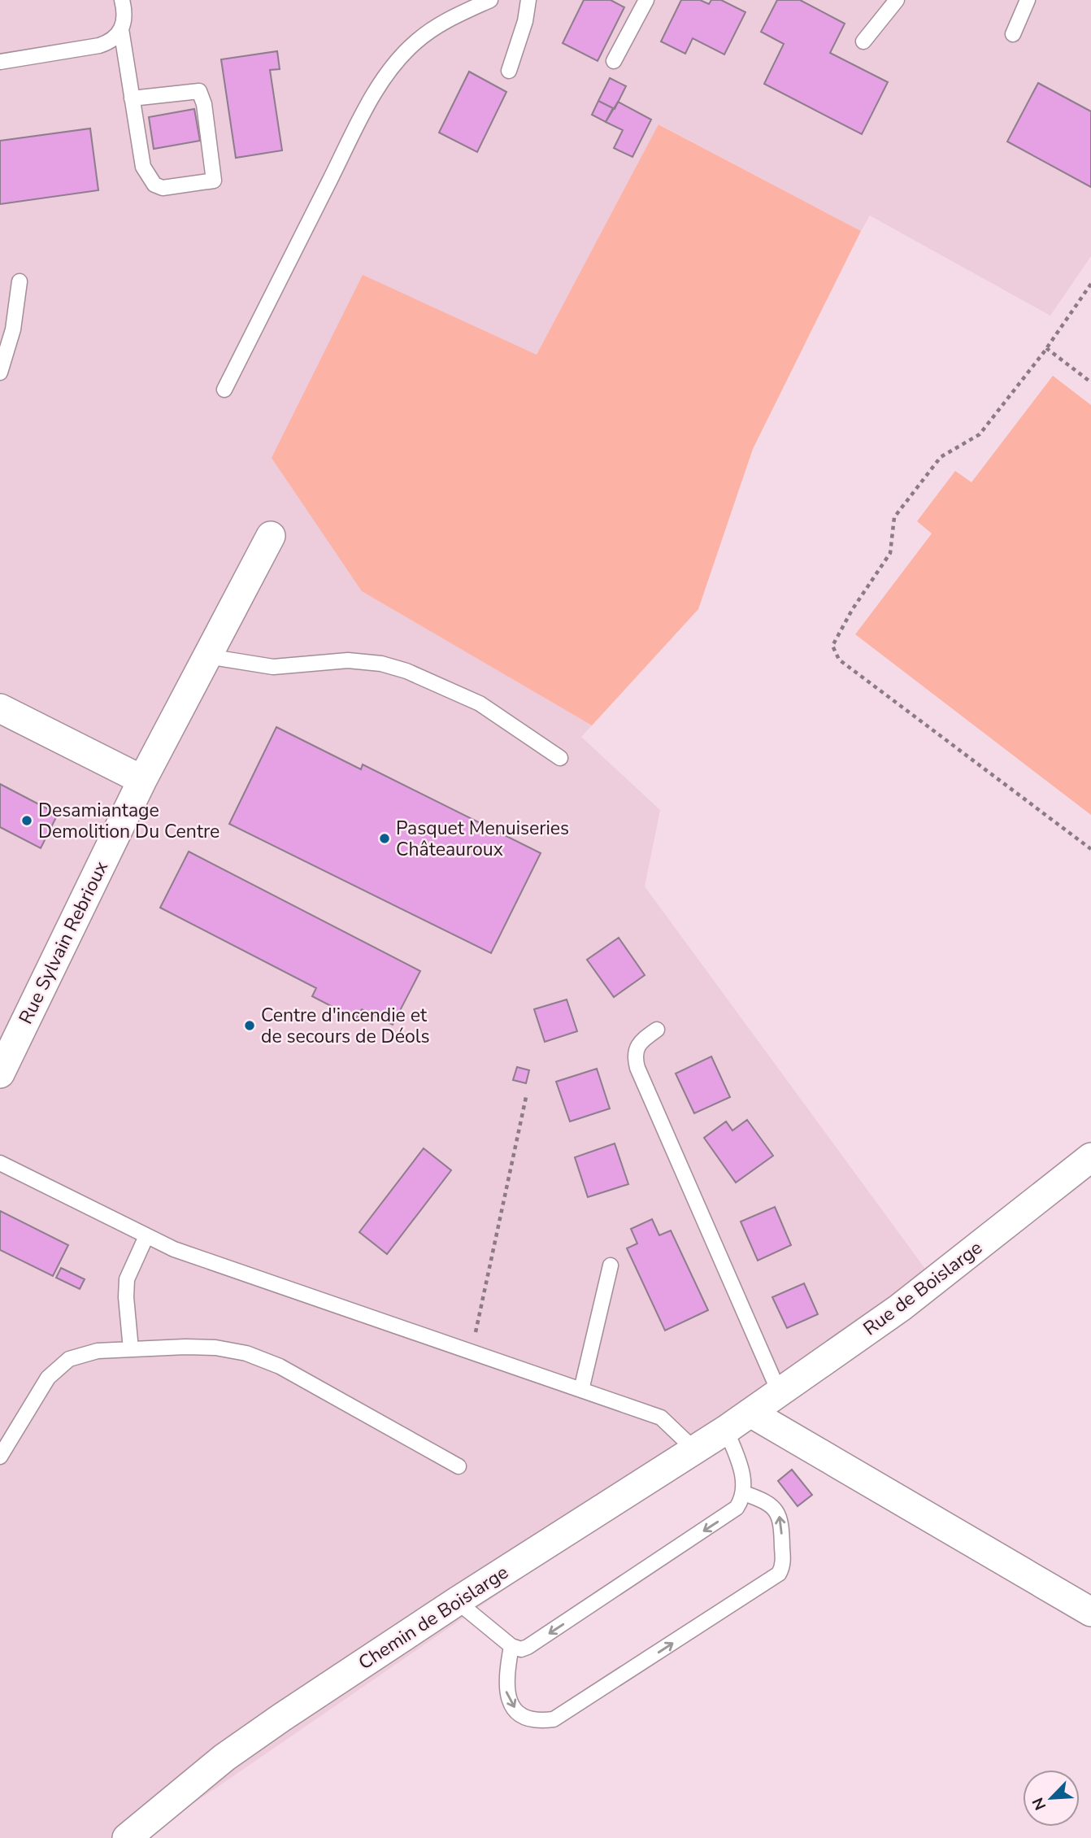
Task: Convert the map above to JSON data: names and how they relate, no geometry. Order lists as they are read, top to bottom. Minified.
{"streets":{"street":["Rue Sylvain Rebrioux","Rue de Boislarge","Chemin de Boislarge"]},"crossings":[["Rue de Boislarge","Chemin de Boislarge"]],"places":["Desamiantage Demolition Du Centre","Pasquet Menuiseries Châteauroux","Centre d'incendie et de secours de Déols"],"north":"bottom left"}
